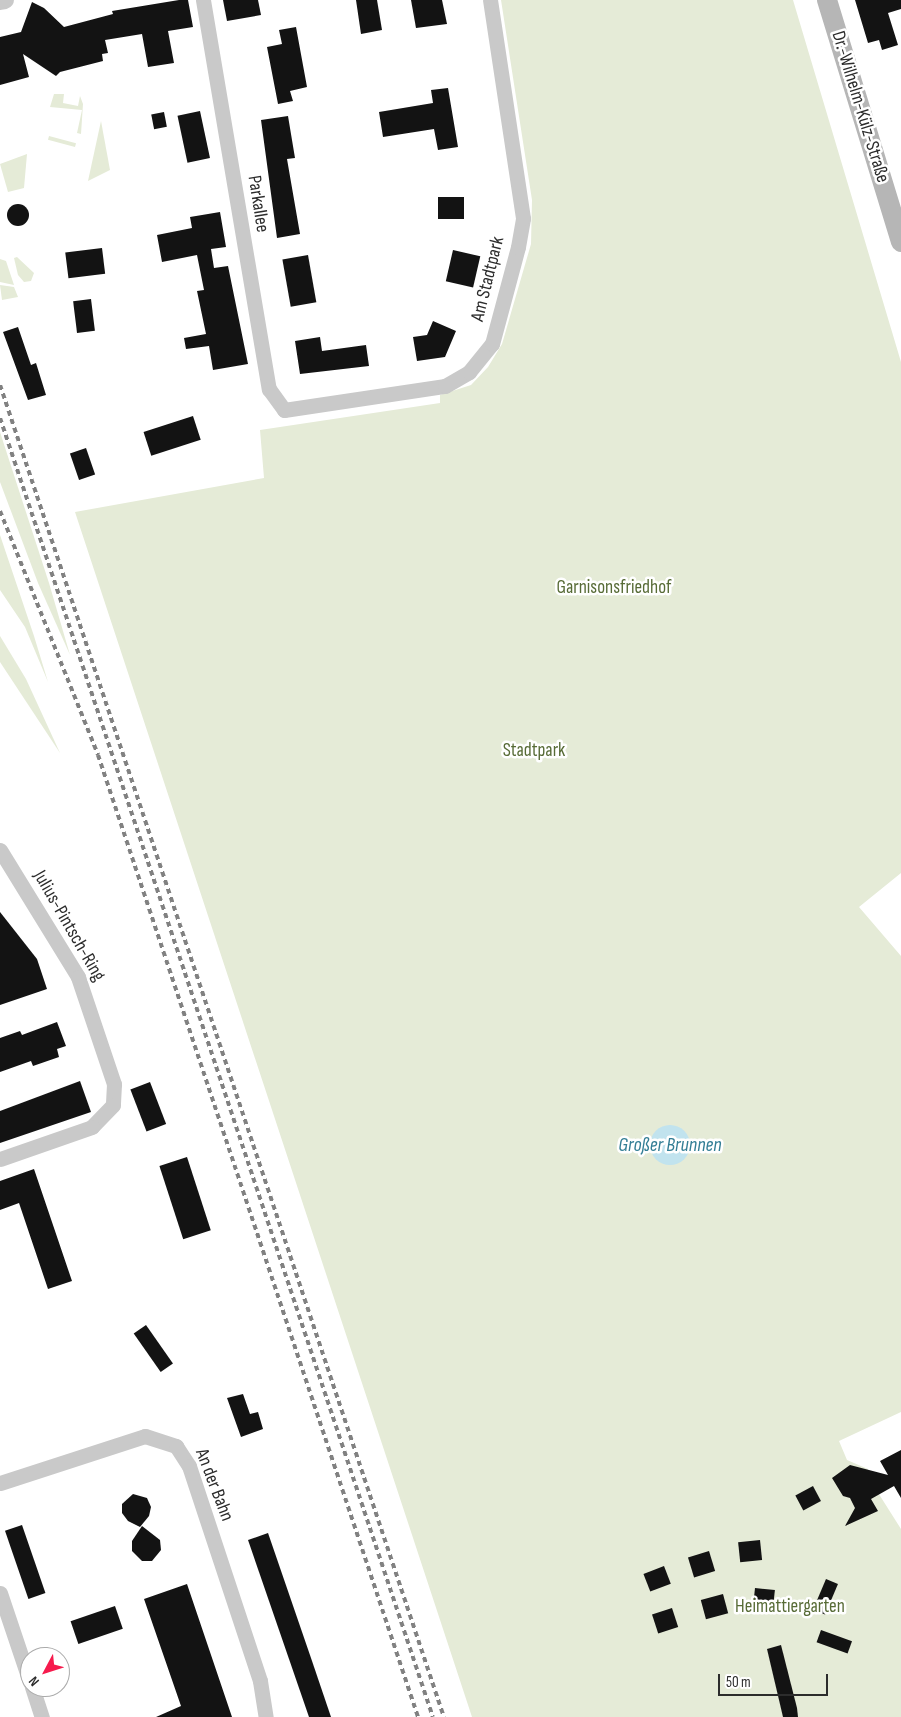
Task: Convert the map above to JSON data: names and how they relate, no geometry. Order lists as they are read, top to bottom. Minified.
{"streets":{"main road":["Dr.-Wilhelm-Külz-Straße"],"street":["Parkallee","Am Stadtpark","Julius-Pintsch-Ring","An der Bahn"]},"crossings":[["Parkallee","Am Stadtpark"]],"water":["Großer Brunnen"],"parks":["Garnisonsfriedhof","Stadtpark","Heimattiergarten"],"scale_bar":"50 m","north":"bottom left"}
